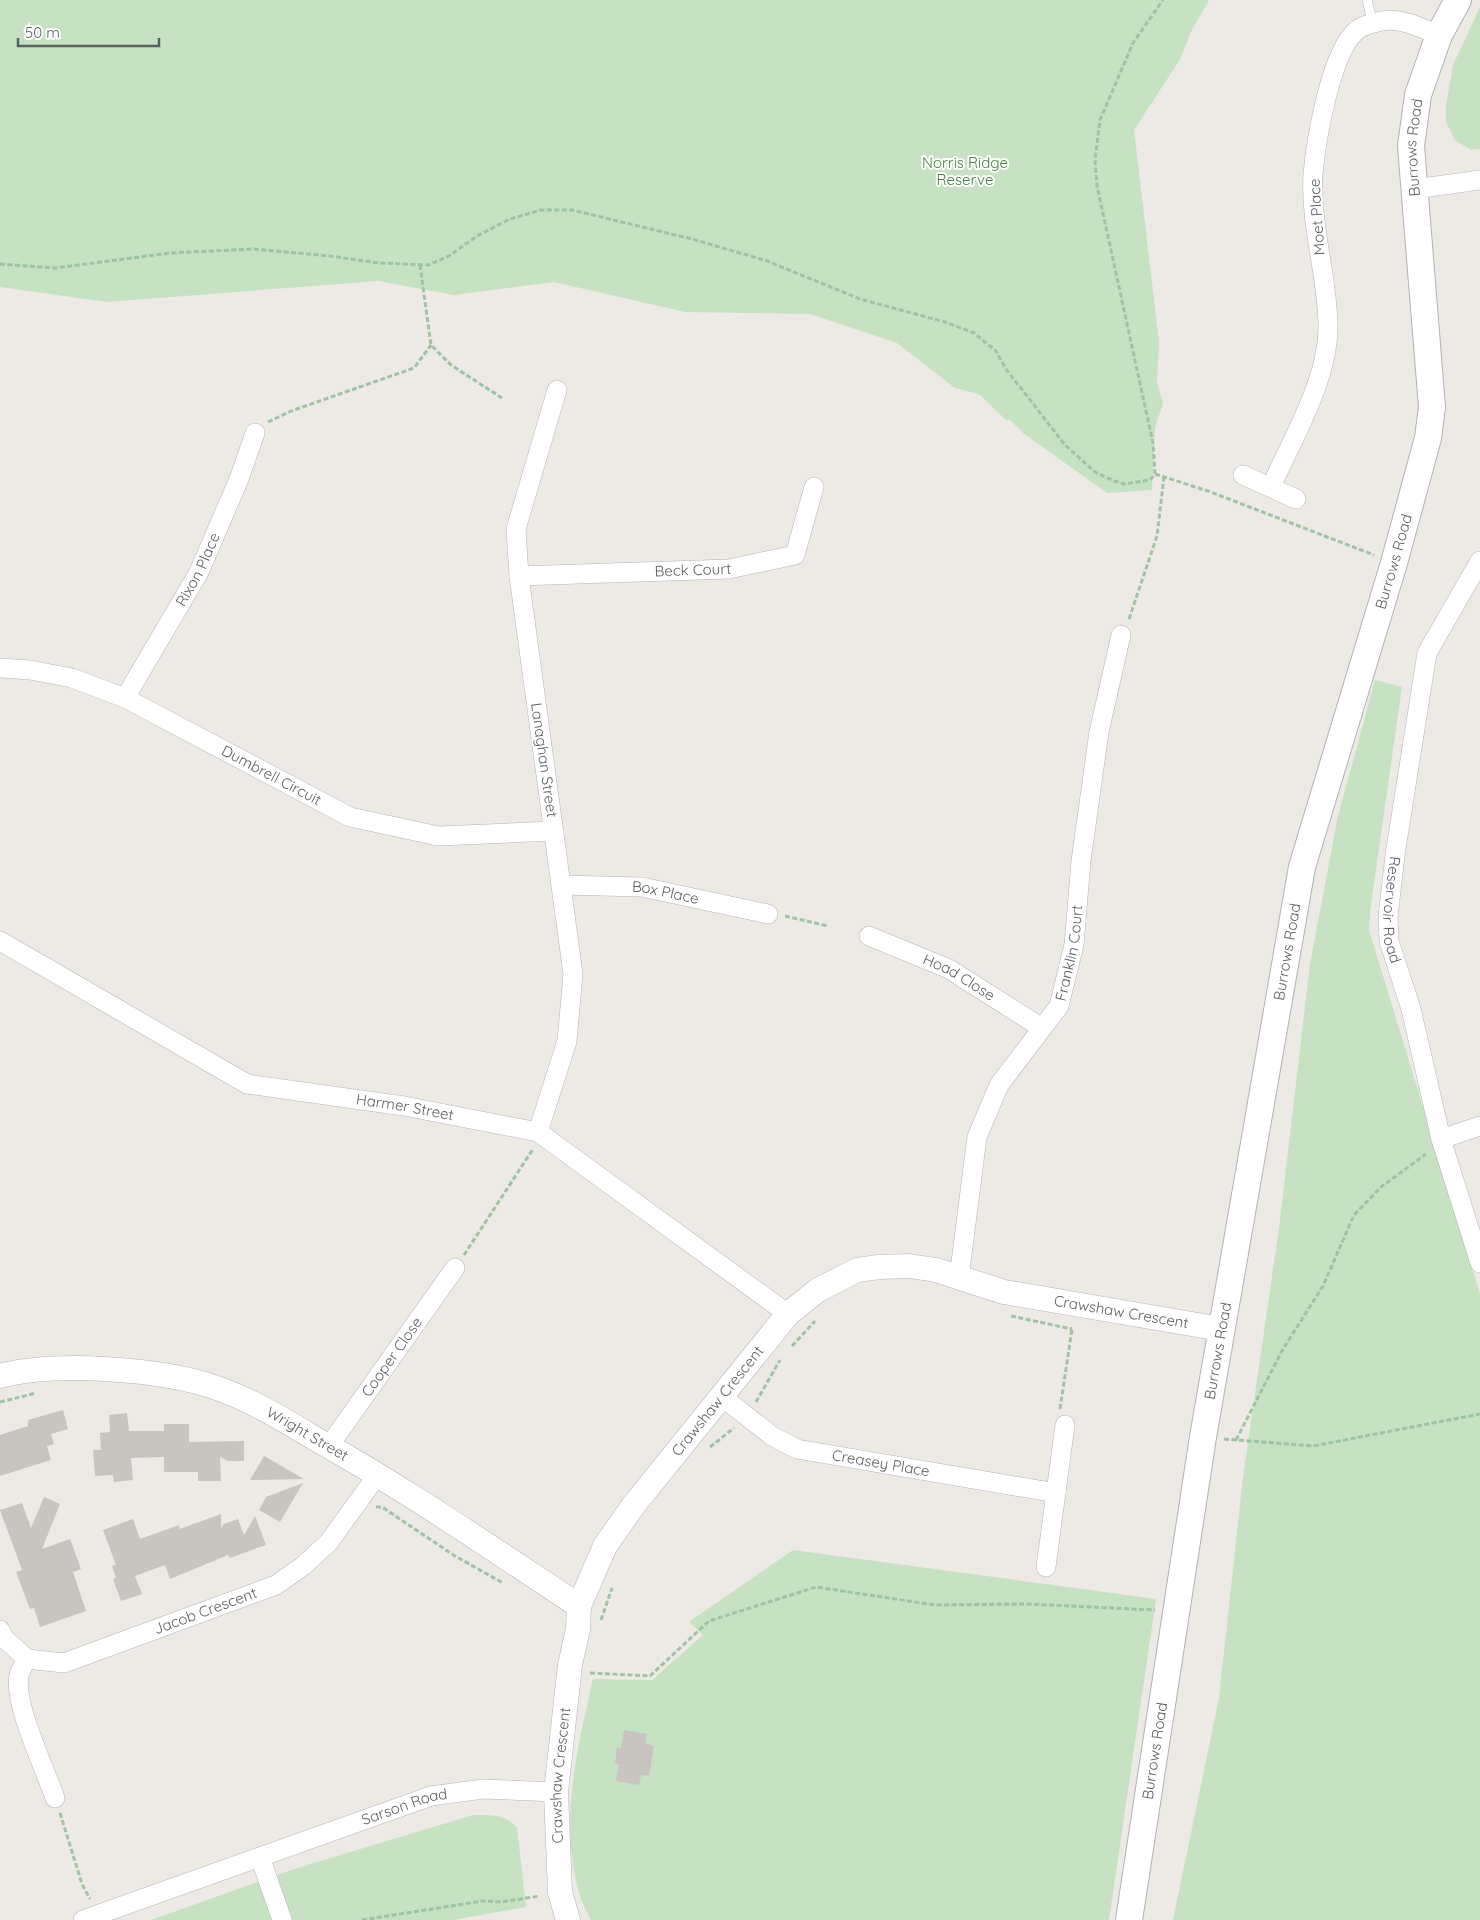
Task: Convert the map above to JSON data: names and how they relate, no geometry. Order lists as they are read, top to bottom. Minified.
{"streets":{"main road":["Burrows Road"],"street":["Moet Place","Rixon Place","Beck Court","Lanaghan Street","Dumbrell Circuit","Box Place","Reservoir Road","Franklin Court","Hoad Close","Harmer Street","Crawshaw Crescent","Cooper Close","Wright Street","Creasey Place","Jacob Crescent","Sarson Road"]},"crossings":[["Burrows Road","Moet Place"],["Burrows Road","Crawshaw Crescent"],["Rixon Place","Dumbrell Circuit"],["Beck Court","Lanaghan Street"],["Lanaghan Street","Dumbrell Circuit"],["Lanaghan Street","Box Place"],["Lanaghan Street","Harmer Street"],["Franklin Court","Hoad Close"],["Franklin Court","Crawshaw Crescent"],["Harmer Street","Crawshaw Crescent"],["Crawshaw Crescent","Wright Street"],["Crawshaw Crescent","Creasey Place"],["Crawshaw Crescent","Sarson Road"],["Cooper Close","Wright Street"],["Wright Street","Jacob Crescent"]],"parks":["Norris Ridge Reserve"],"scale_bar":"50 m"}
